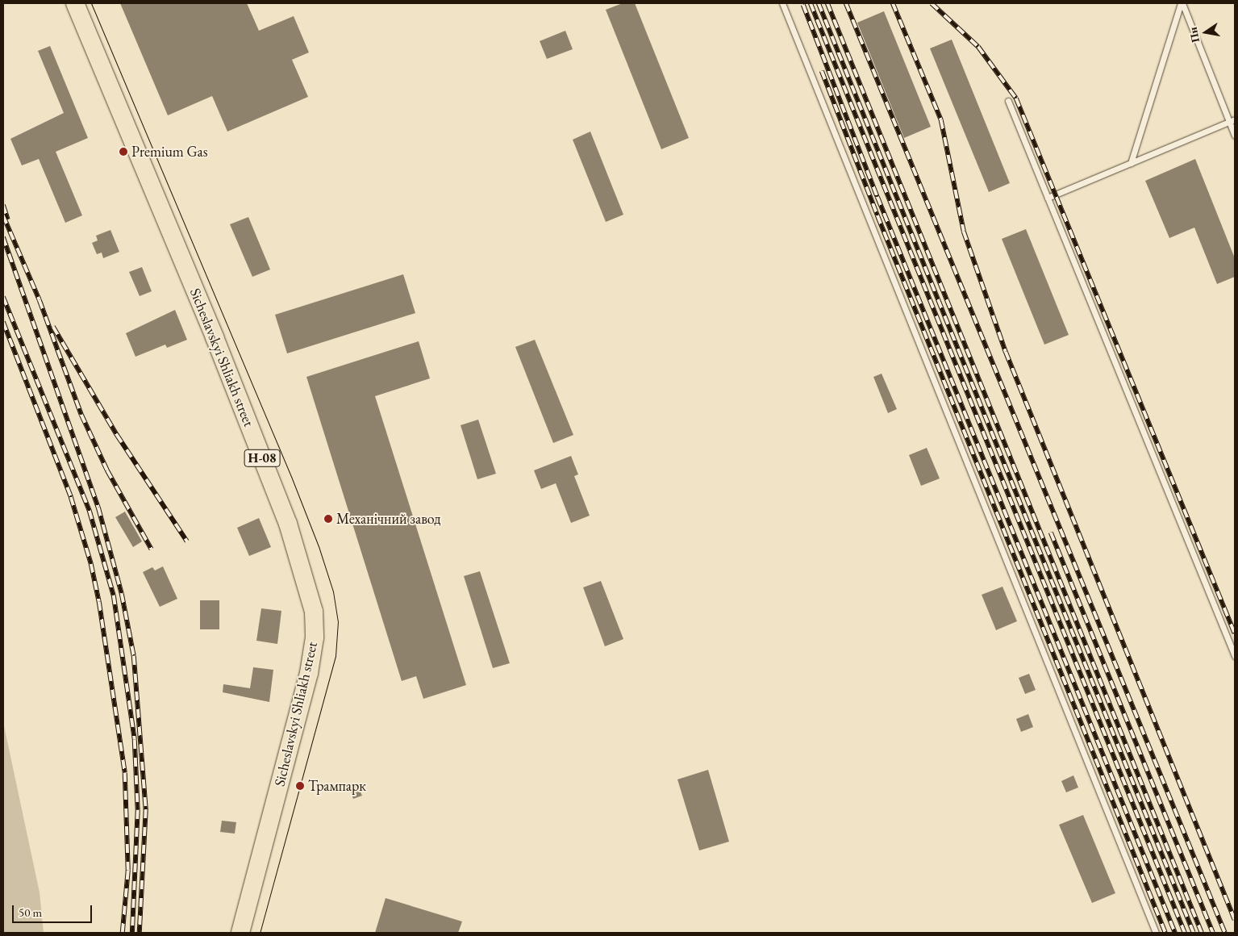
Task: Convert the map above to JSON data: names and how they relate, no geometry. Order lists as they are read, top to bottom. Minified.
{"streets":{"main road":["Sicheslavskyi Shliakh street","Н-08"]},"places":["Premium Gas","Механічний завод","Трампарк"],"scale_bar":"50 m","north":"left"}
